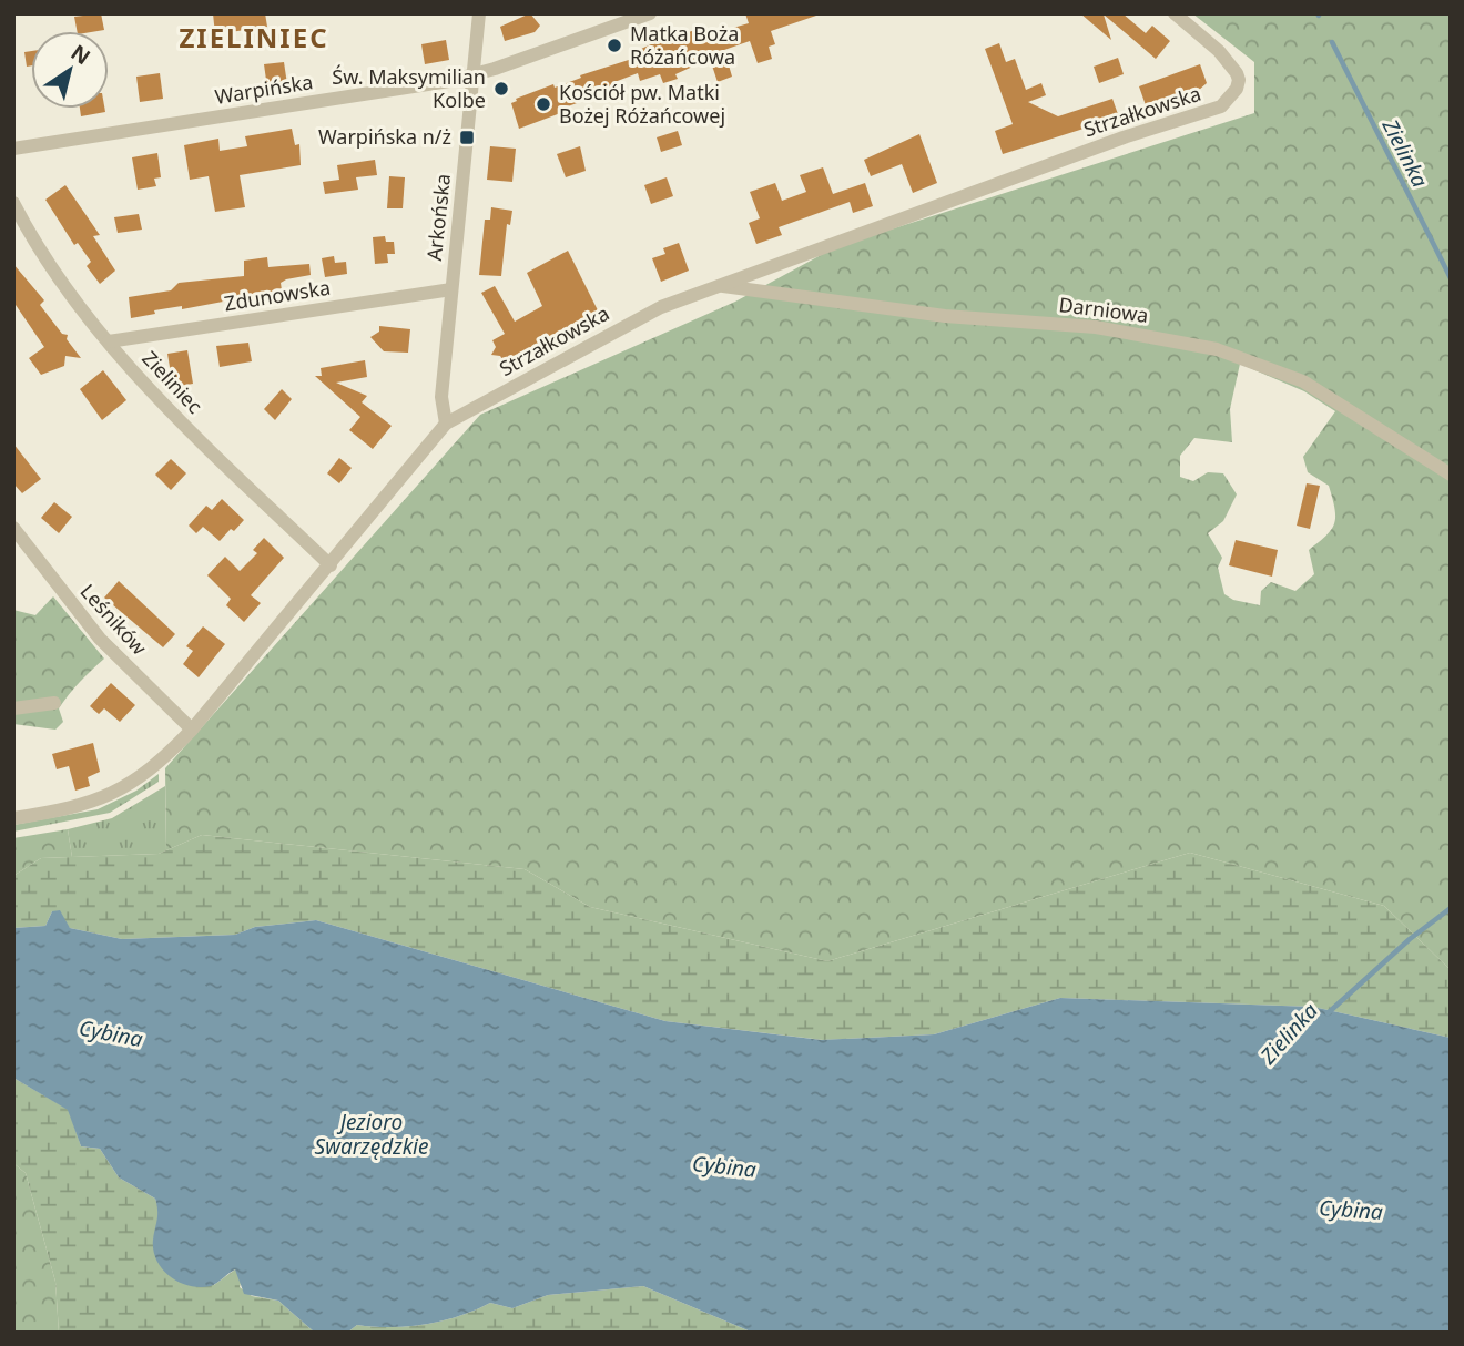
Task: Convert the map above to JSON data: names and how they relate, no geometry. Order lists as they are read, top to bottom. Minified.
{"streets":{"street":["Warpińska","Strzałkowska","Arkońska","Zdunowska","Darniowa","Zieliniec","Leśników"]},"crossings":[["Warpińska","Arkońska"],["Strzałkowska","Arkońska"],["Strzałkowska","Darniowa"],["Strzałkowska","Zieliniec"],["Strzałkowska","Leśników"],["Arkońska","Zdunowska"],["Zdunowska","Zieliniec"]],"districts":["ZIELINIEC"],"water":["Zielinka","Cybina","Jezioro Swarzędzkie"],"places":{"other":["Matka Boża Różańcowa","Św. Maksymilian Kolbe","Kościół pw. Matki Bożej Różańcowej"],"transit":["Warpińska n/ż"]},"north":"top right"}
